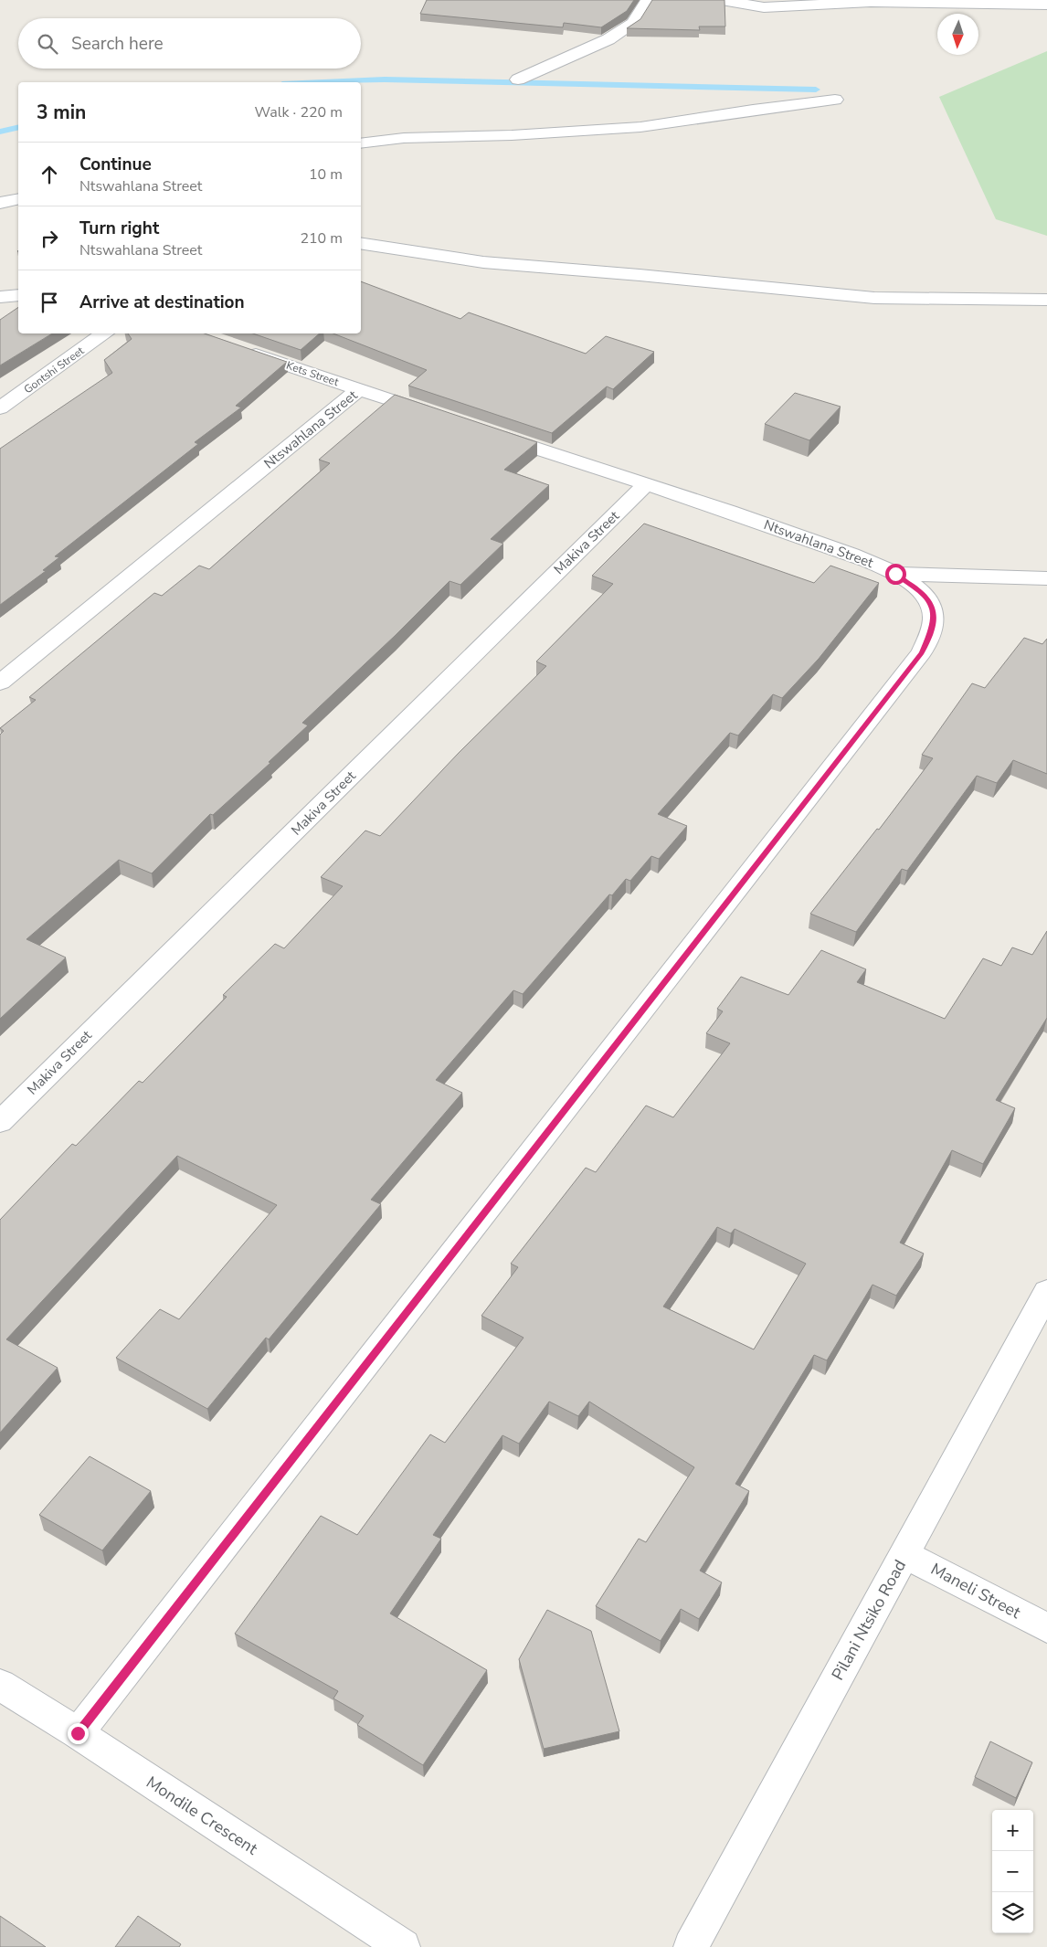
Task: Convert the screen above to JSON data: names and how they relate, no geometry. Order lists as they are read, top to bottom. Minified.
{"streets":{"street":["Gontshi Street","Kets Street","Ntswahlana Street","Makiva Street","Maneli Street","Pilani Ntsiko Road","Mondile Crescent"]},"crossings":[["Kets Street","Ntswahlana Street"],["Ntswahlana Street","Makiva Street"],["Ntswahlana Street","Mondile Crescent"],["Maneli Street","Pilani Ntsiko Road"]],"north":"bottom","page":{"search":"Search here","heading":["3 min","Walk · 220 m"],"list":[["Continue","Ntswahlana Street","10 m"],["Turn right","Ntswahlana Street","210 m"],"Arrive at destination"],"map_buttons":["+","−"]}}
